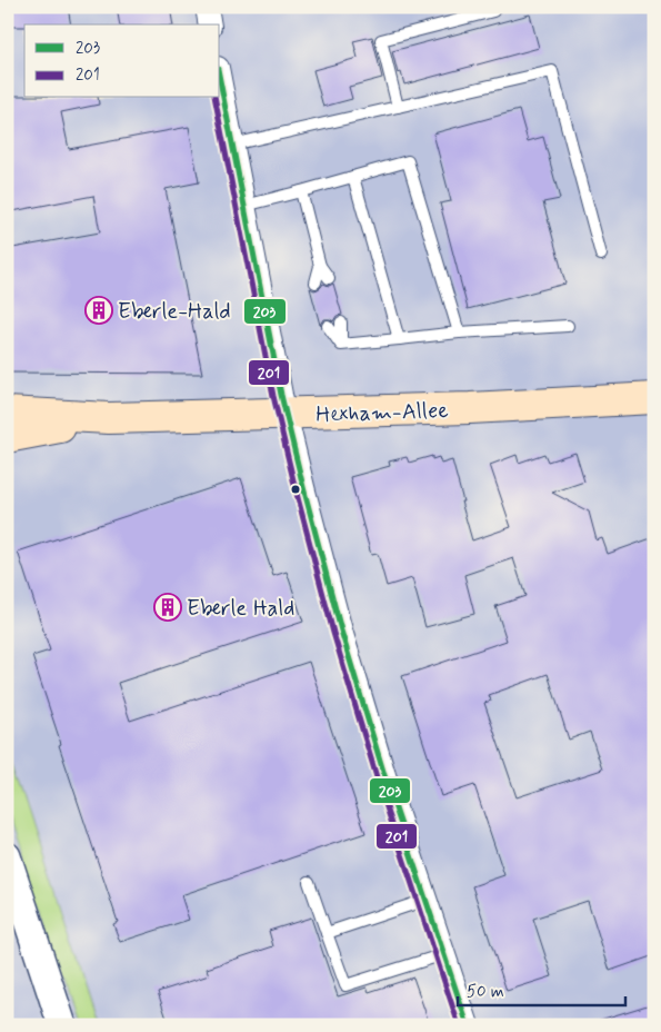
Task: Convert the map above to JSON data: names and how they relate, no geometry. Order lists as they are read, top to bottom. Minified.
{"streets":{"main road":["Hexham-Allee"]},"places":{"building":["Eberle-Hald","Eberle Hald"]},"lines":["transit line 203","transit line 201"],"legend":["203","201"],"scale_bar":"50 m"}
